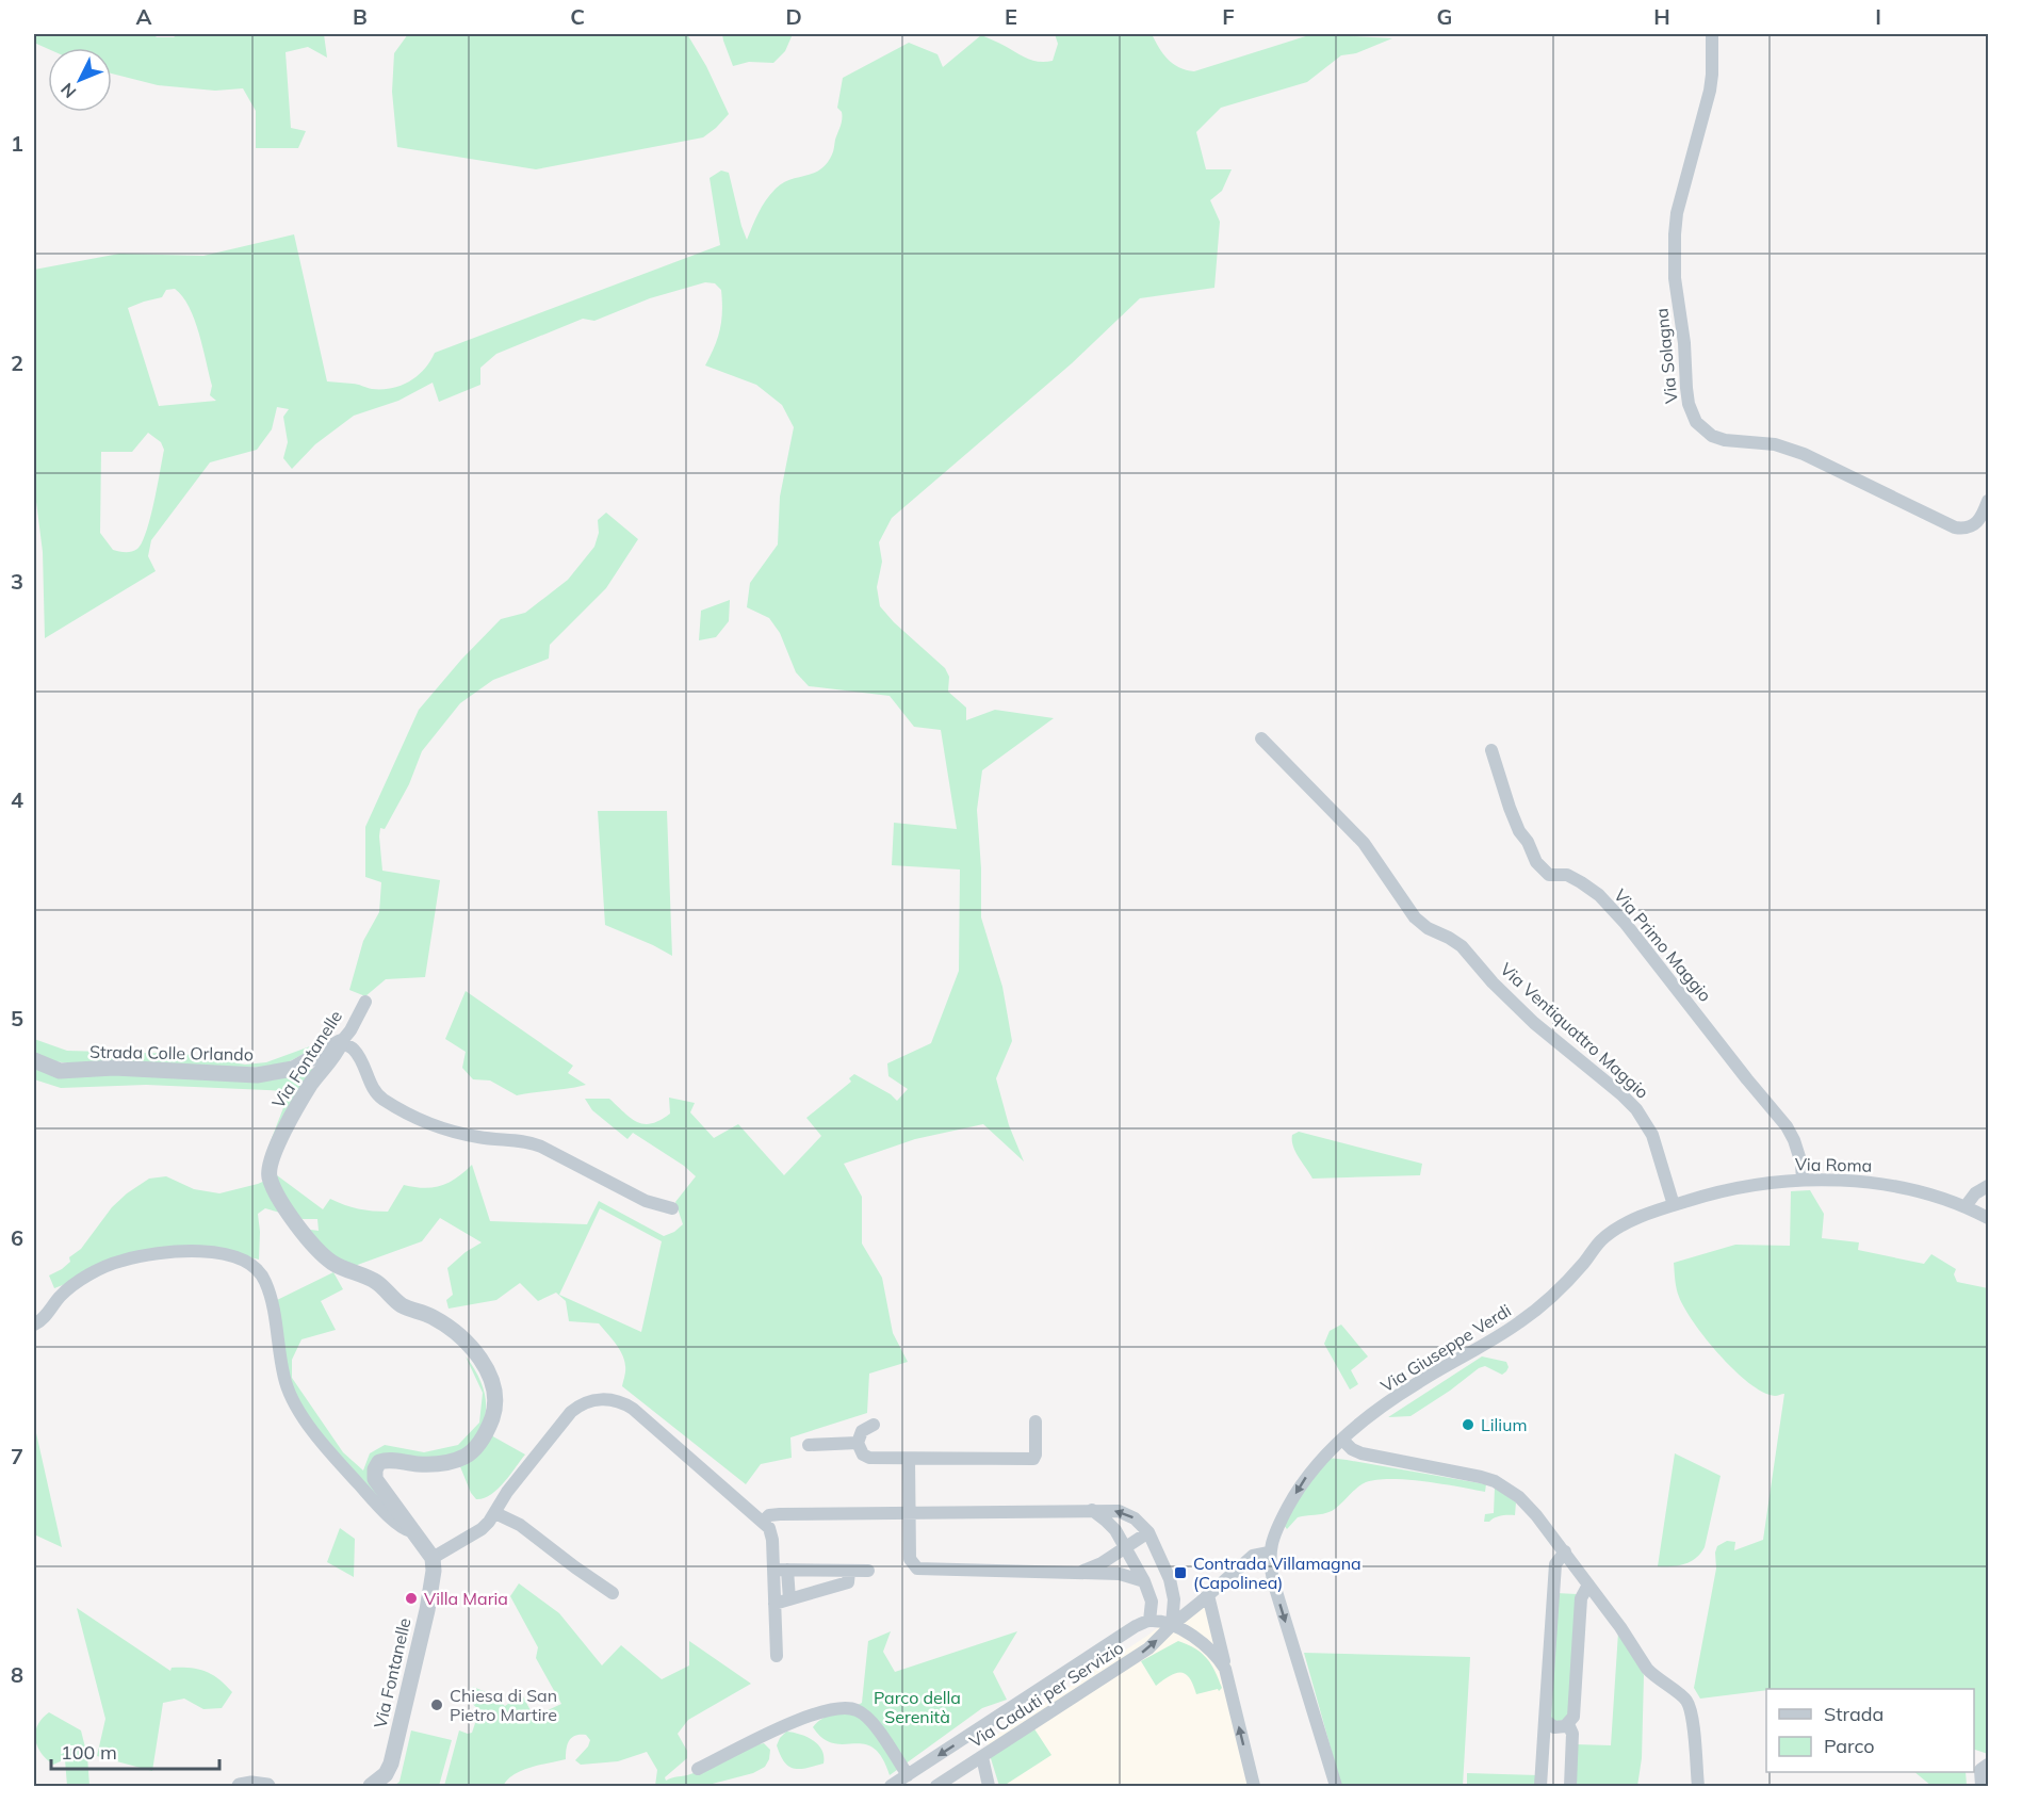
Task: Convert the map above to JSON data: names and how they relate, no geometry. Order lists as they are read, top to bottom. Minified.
{"streets":{"street":["Via Solagna","Via Primo Maggio","Via Ventiquattro Maggio","Strada Colle Orlando","Via Fontanelle","Via Roma","Via Giuseppe Verdi","Via Caduti per Servizio"]},"crossings":[["Via Primo Maggio","Via Roma"],["Via Ventiquattro Maggio","Via Roma"],["Via Ventiquattro Maggio","Via Giuseppe Verdi"],["Strada Colle Orlando","Via Fontanelle"],["Via Roma","Via Giuseppe Verdi"],["Via Giuseppe Verdi","Via Caduti per Servizio"]],"parks":["Parco della Serenità"],"places":{"other":["Lilium","Villa Maria","Chiesa di San Pietro Martire"],"transit":["Contrada Villamagna (Capolinea)"]},"legend":["Strada","Parco"],"scale_bar":"100 m","north":"bottom left","grid":{"columns":["A","B","C","D","E","F","G","H","I"],"rows":["1","2","3","4","5","6","7","8"]}}
